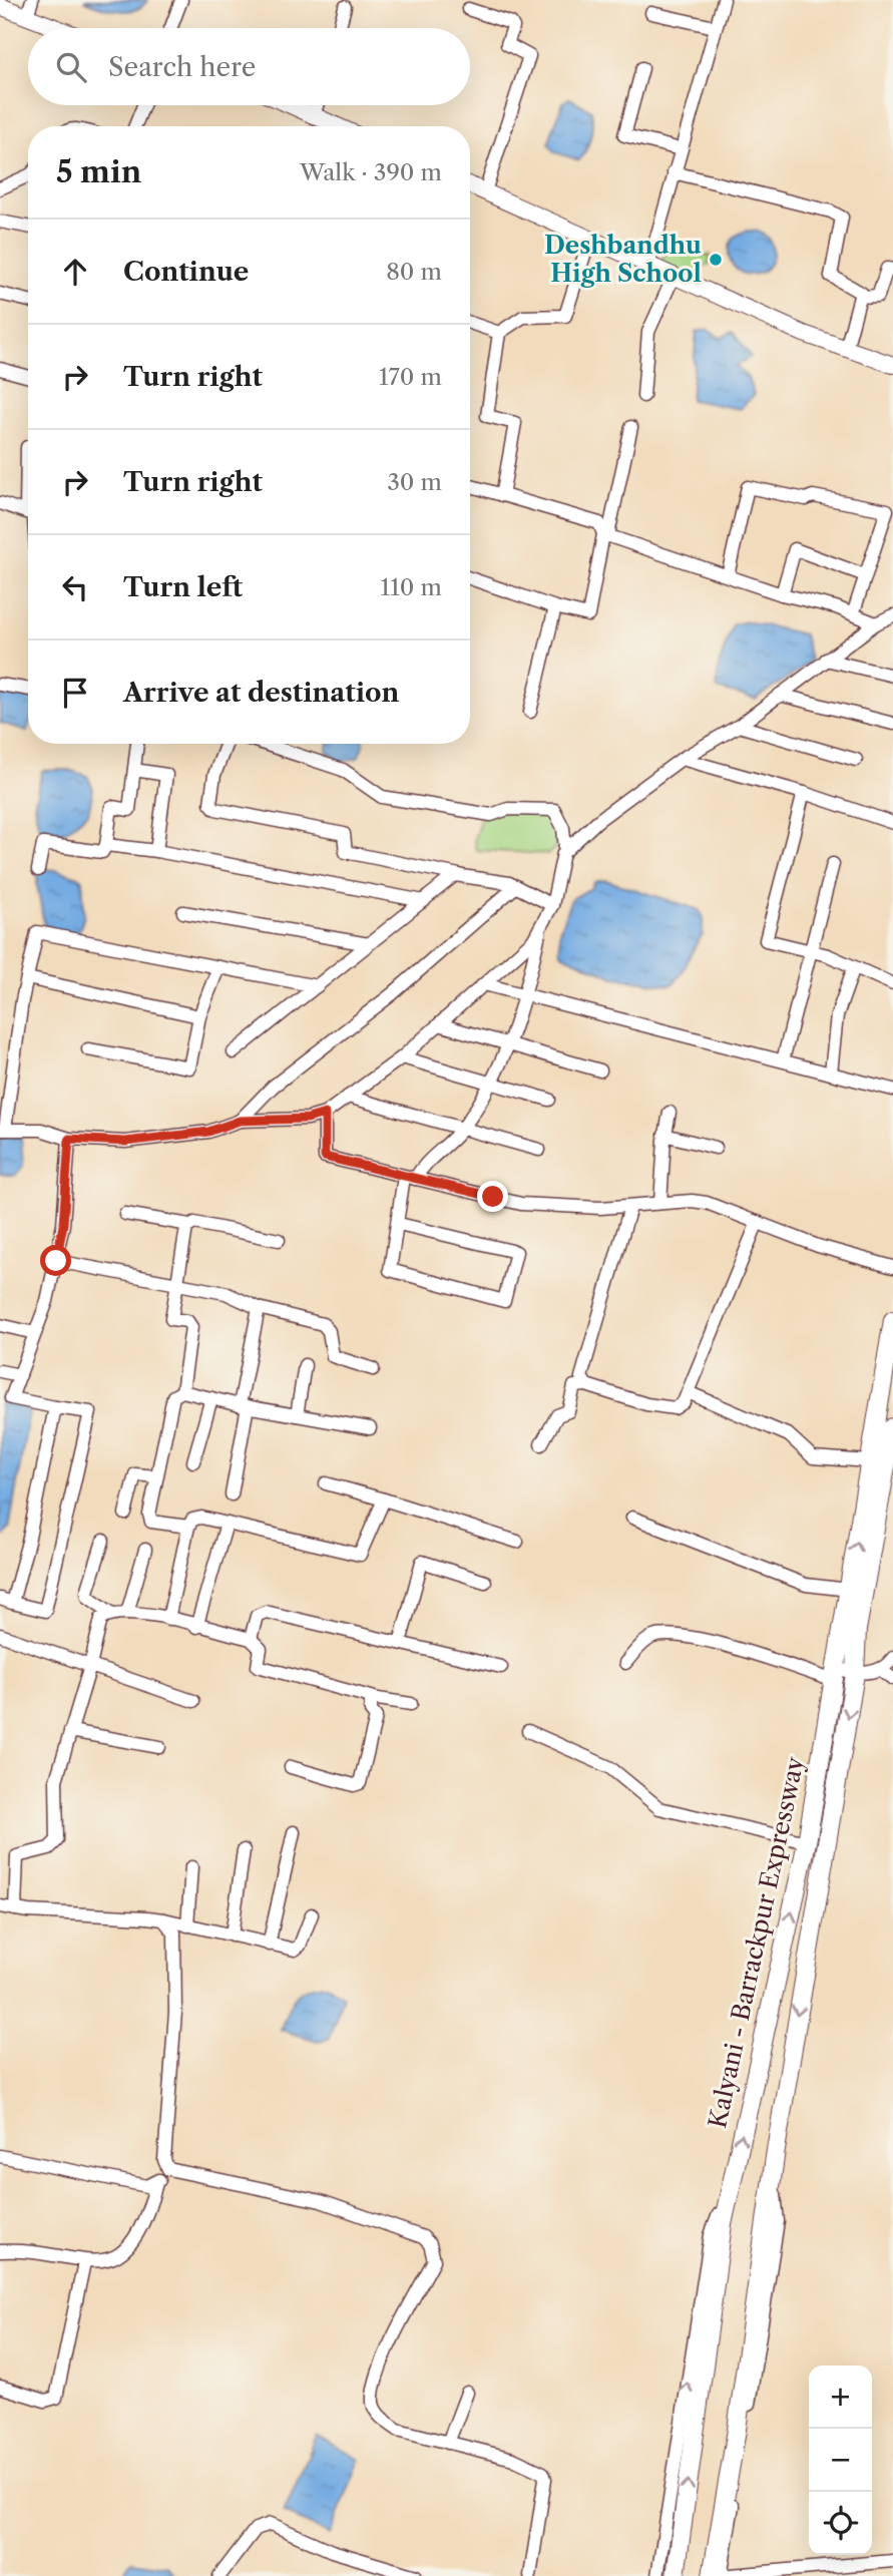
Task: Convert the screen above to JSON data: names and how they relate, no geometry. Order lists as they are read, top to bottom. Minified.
{"streets":{"highway":["Kalyani - Barrackpur Expressway"]},"places":["Deshbandhu High School"],"page":{"search":"Search here","heading":["5 min","Walk · 390 m"],"list":[["Continue","80 m"],["Turn right","170 m"],["Turn right","30 m"],["Turn left","110 m"],"Arrive at destination"],"map_buttons":["+","−"]}}
